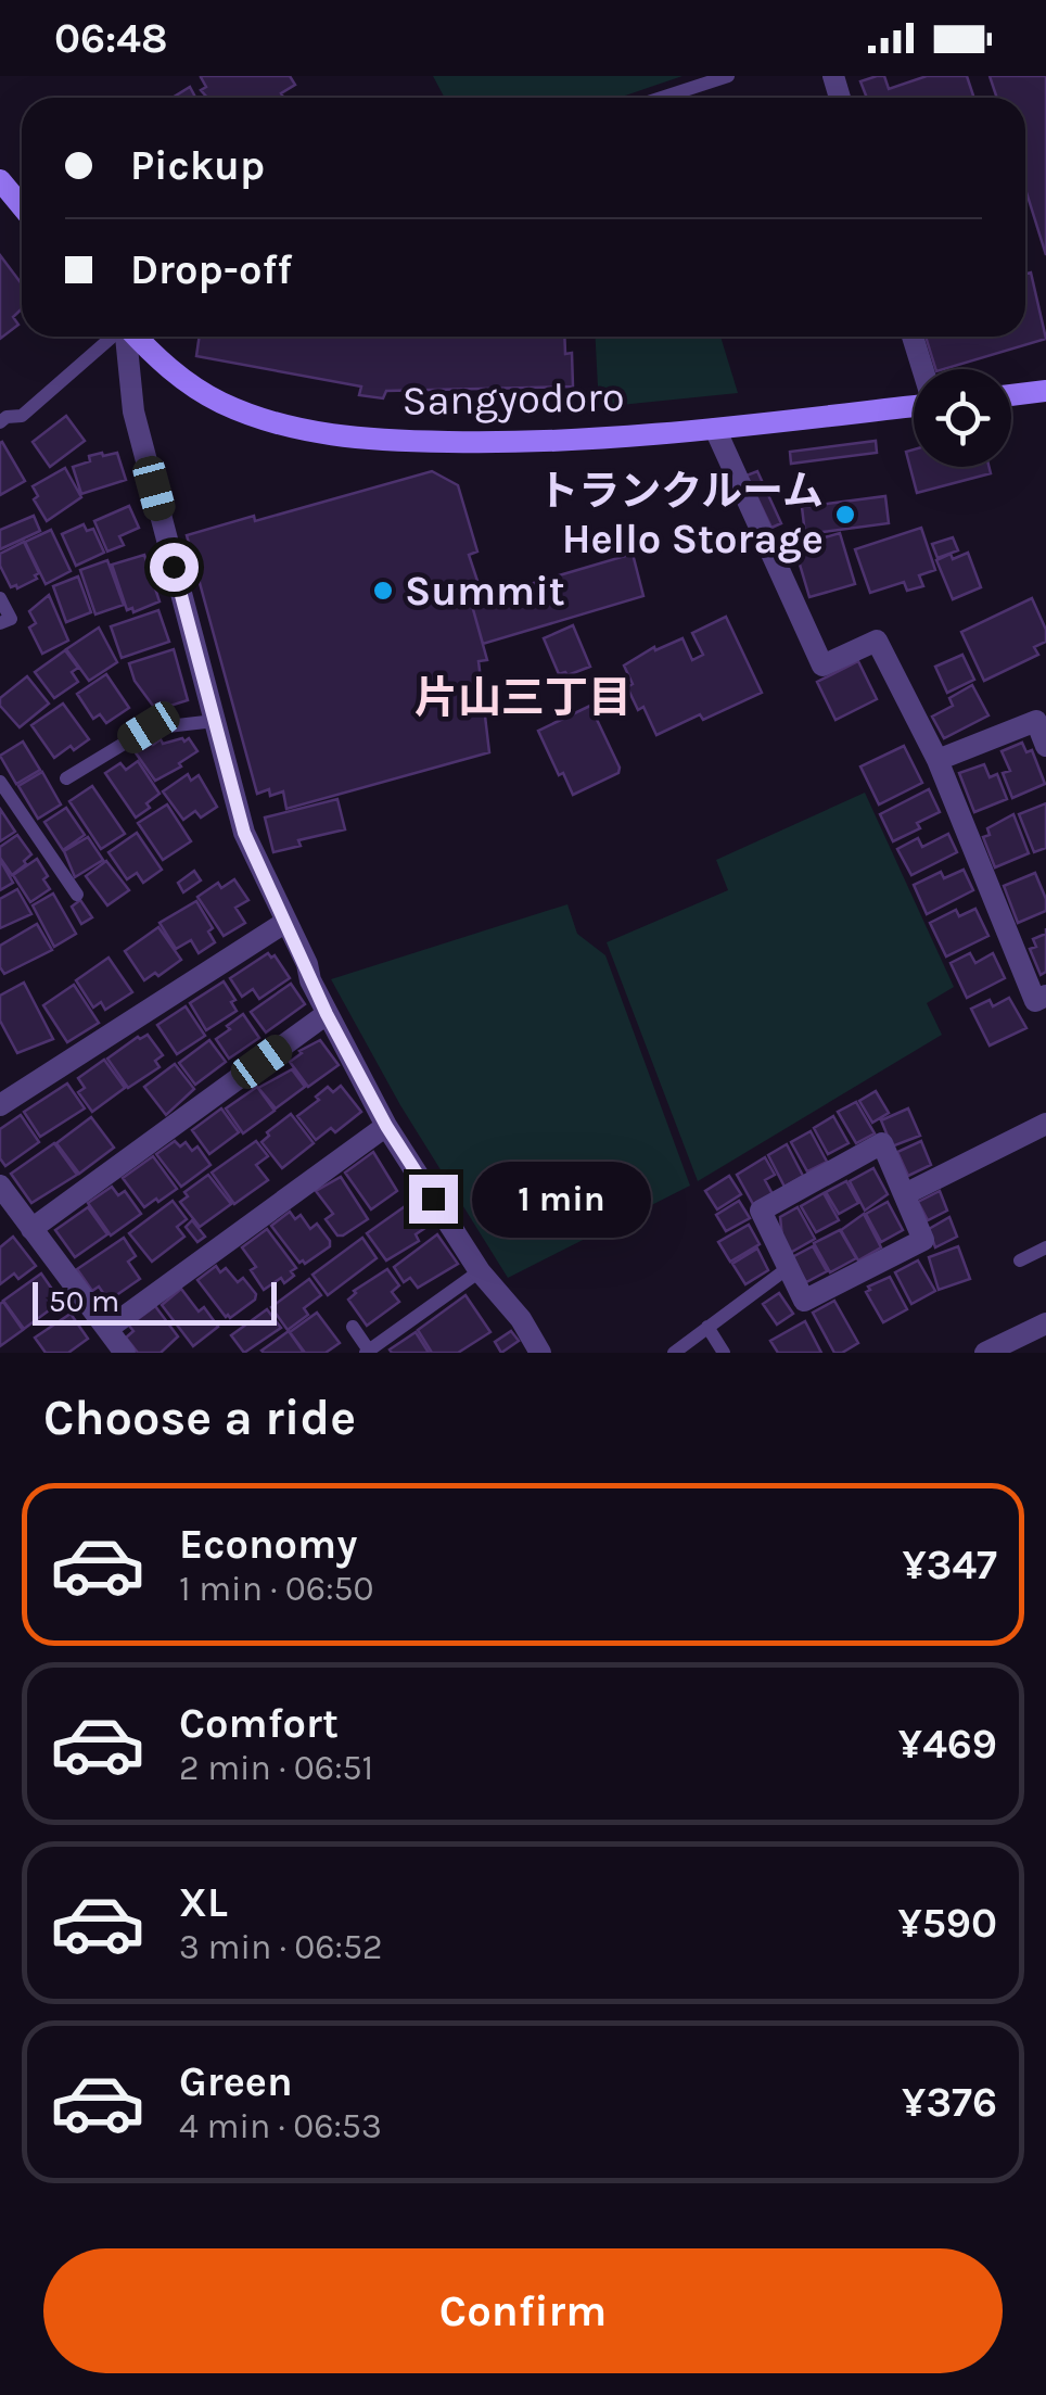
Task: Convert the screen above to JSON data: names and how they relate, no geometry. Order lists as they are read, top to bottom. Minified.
{"streets":{"street":["Sangyodoro"]},"districts":["片山三丁目"],"places":["トランクルーム Hello Storage","Summit"],"scale_bar":"50 m","page":{"status":"06:48","banner":["Pickup","Drop-off"],"bubble":"1 min","scale":"50 m","heading":"Choose a ride","list":[{"name":"Economy","note":"1 min · 06:50","value":"¥347"},{"name":"Comfort","note":"2 min · 06:51","value":"¥469"},{"name":"XL","note":"3 min · 06:52","value":"¥590"},{"name":"Green","note":"4 min · 06:53","value":"¥376"}],"buttons":"Confirm"}}
